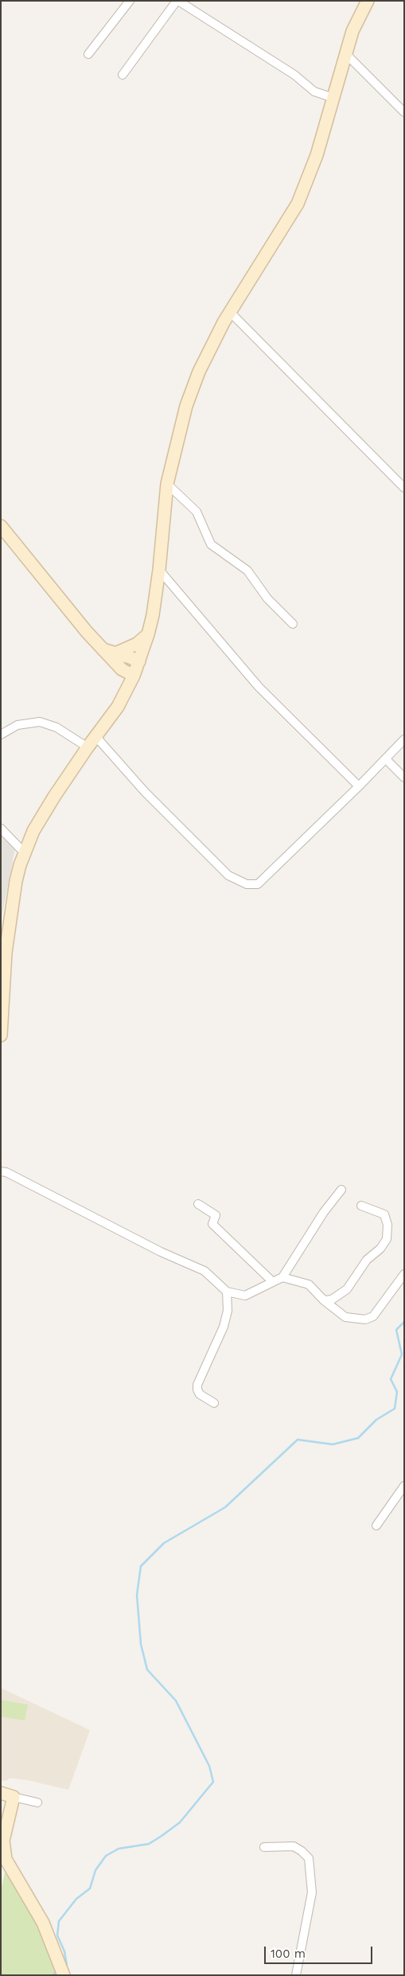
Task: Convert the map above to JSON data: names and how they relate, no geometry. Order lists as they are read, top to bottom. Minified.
{"scale_bar":"100 m"}
